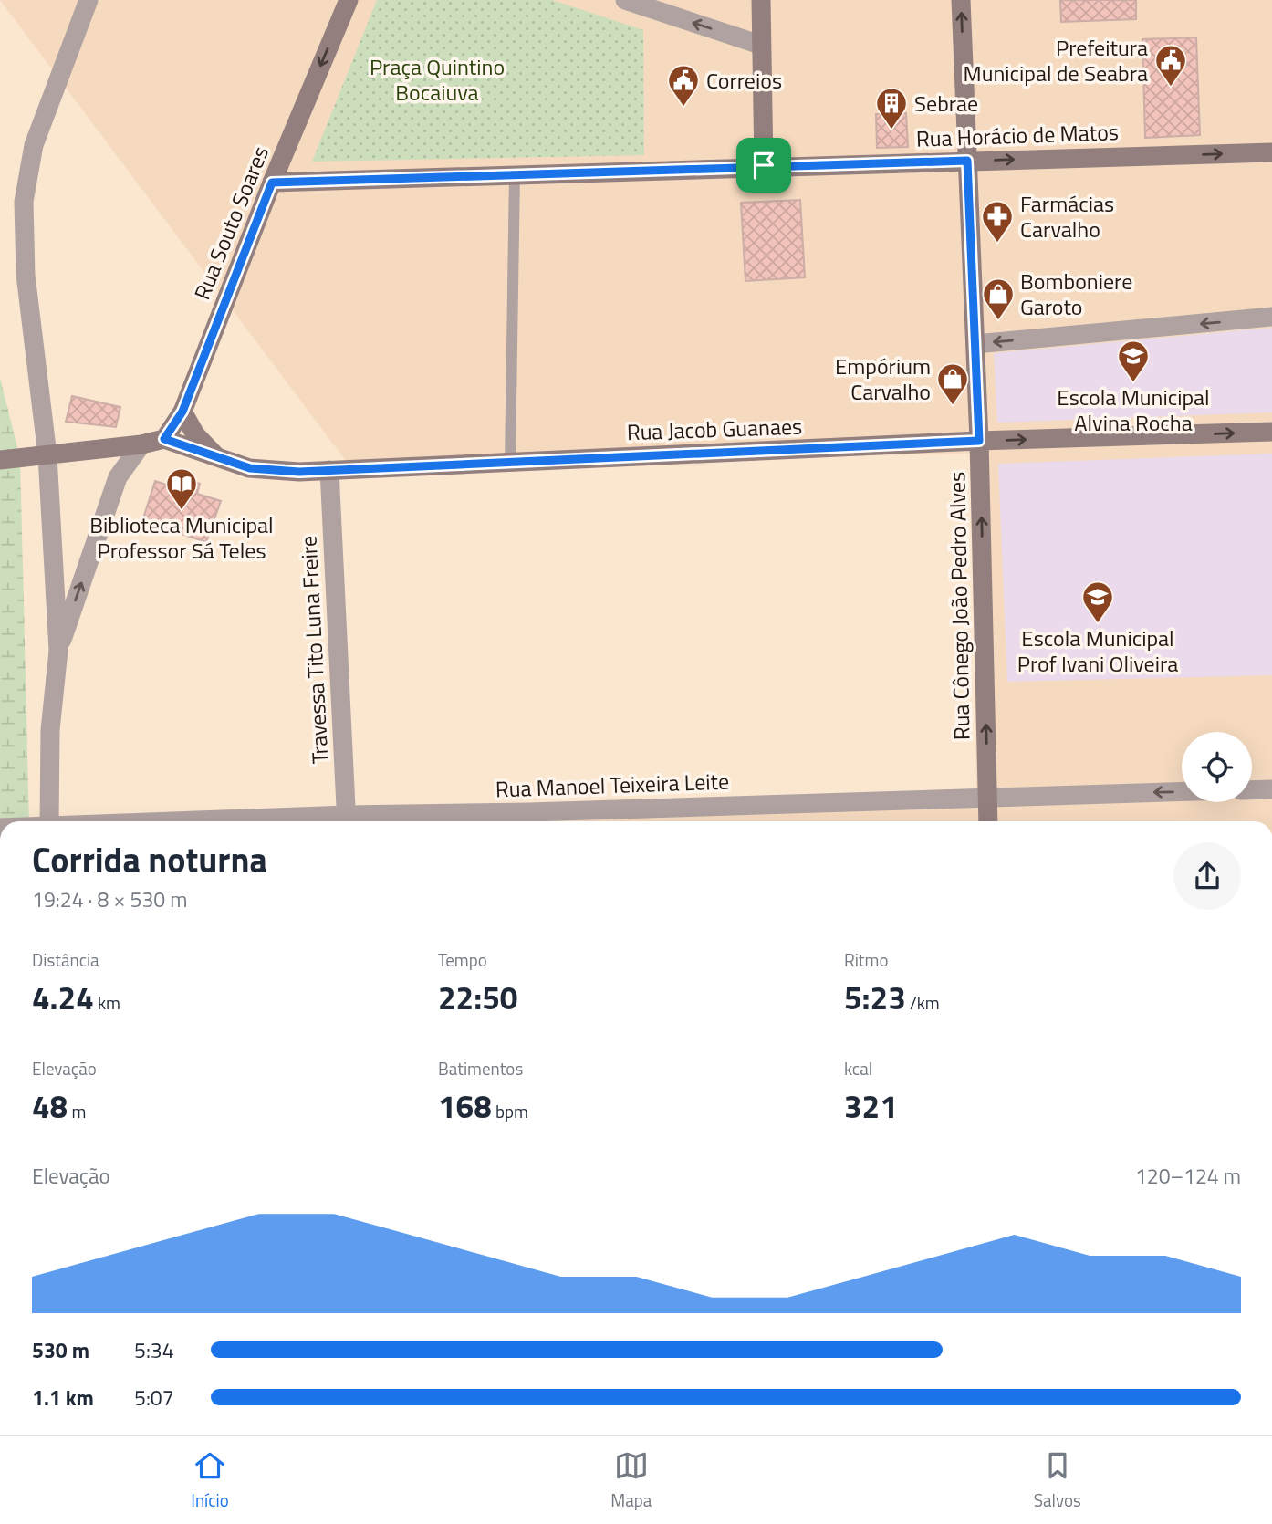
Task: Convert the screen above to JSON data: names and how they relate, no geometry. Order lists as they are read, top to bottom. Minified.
{"streets":{"street":["Rua Horácio de Matos","Rua Souto Soares","Rua Jacob Guanaes","Rua Cônego João Pedro Alves","Travessa Tito Luna Freire","Rua Manoel Teixeira Leite"]},"crossings":[["Rua Horácio de Matos","Rua Cônego João Pedro Alves"],["Rua Souto Soares","Rua Jacob Guanaes"],["Rua Jacob Guanaes","Rua Cônego João Pedro Alves"],["Rua Jacob Guanaes","Travessa Tito Luna Freire"],["Rua Cônego João Pedro Alves","Rua Manoel Teixeira Leite"],["Travessa Tito Luna Freire","Rua Manoel Teixeira Leite"]],"one_way":["Rua Souto Soares","Rua Cônego João Pedro Alves"],"parks":["Praça Quintino Bocaiuva"],"places":{"public building":["Prefeitura Municipal de Seabra","Correios"],"building":["Sebrae"],"pharmacy":["Farmácias Carvalho"],"shop":["Bomboniere Garoto","Empórium Carvalho"],"school or university":["Escola Municipal Alvina Rocha","Escola Municipal Prof Ivani Oliveira"],"library":["Biblioteca Municipal Professor Sá Teles"]},"page":{"heading":["Corrida noturna","19:24 · 8 × 530 m"],"stats":[["Distância","4.24 km"],["Tempo","22:50"],["Ritmo","5:23 /km"],["Elevação","48 m"],["Batimentos","168 bpm"],["kcal","321"]],"chart":["Elevação","120–124 m"],"list":[{"name":"530 m","note":"5:34"},{"name":"1.1 km","note":"5:07"}],"tabs":["Início","Mapa","Salvos"]}}
